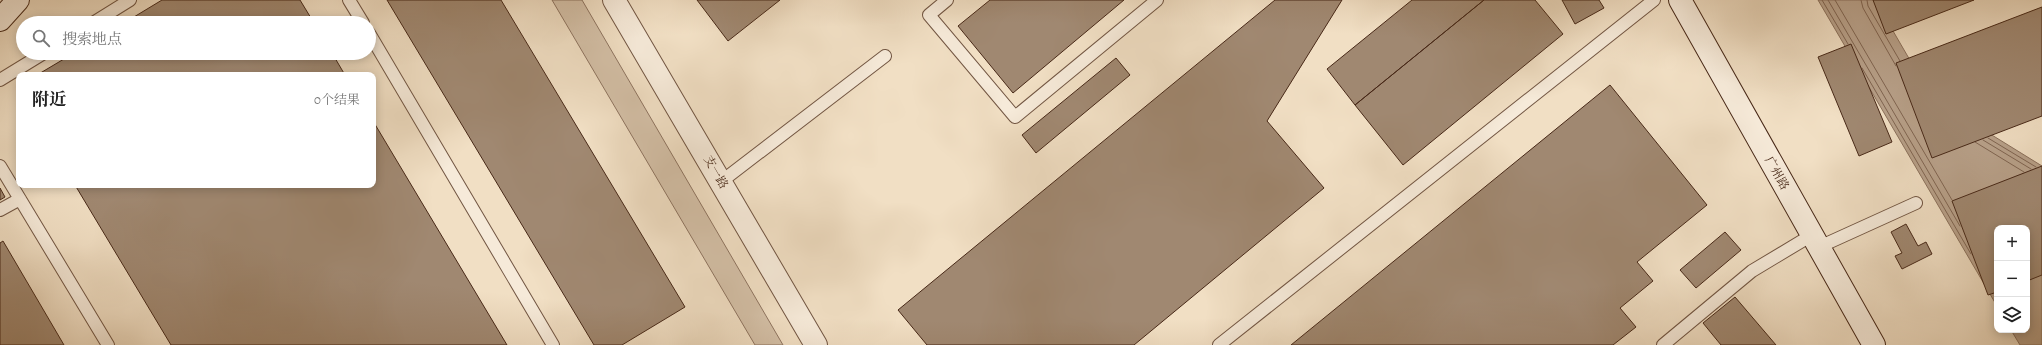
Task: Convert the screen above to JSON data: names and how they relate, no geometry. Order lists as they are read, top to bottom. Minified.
{"streets":{"main road":["支一路","广州路"]},"page":{"search":"搜索地点","heading":["附近","0个结果"],"map_buttons":["+","−"]}}
